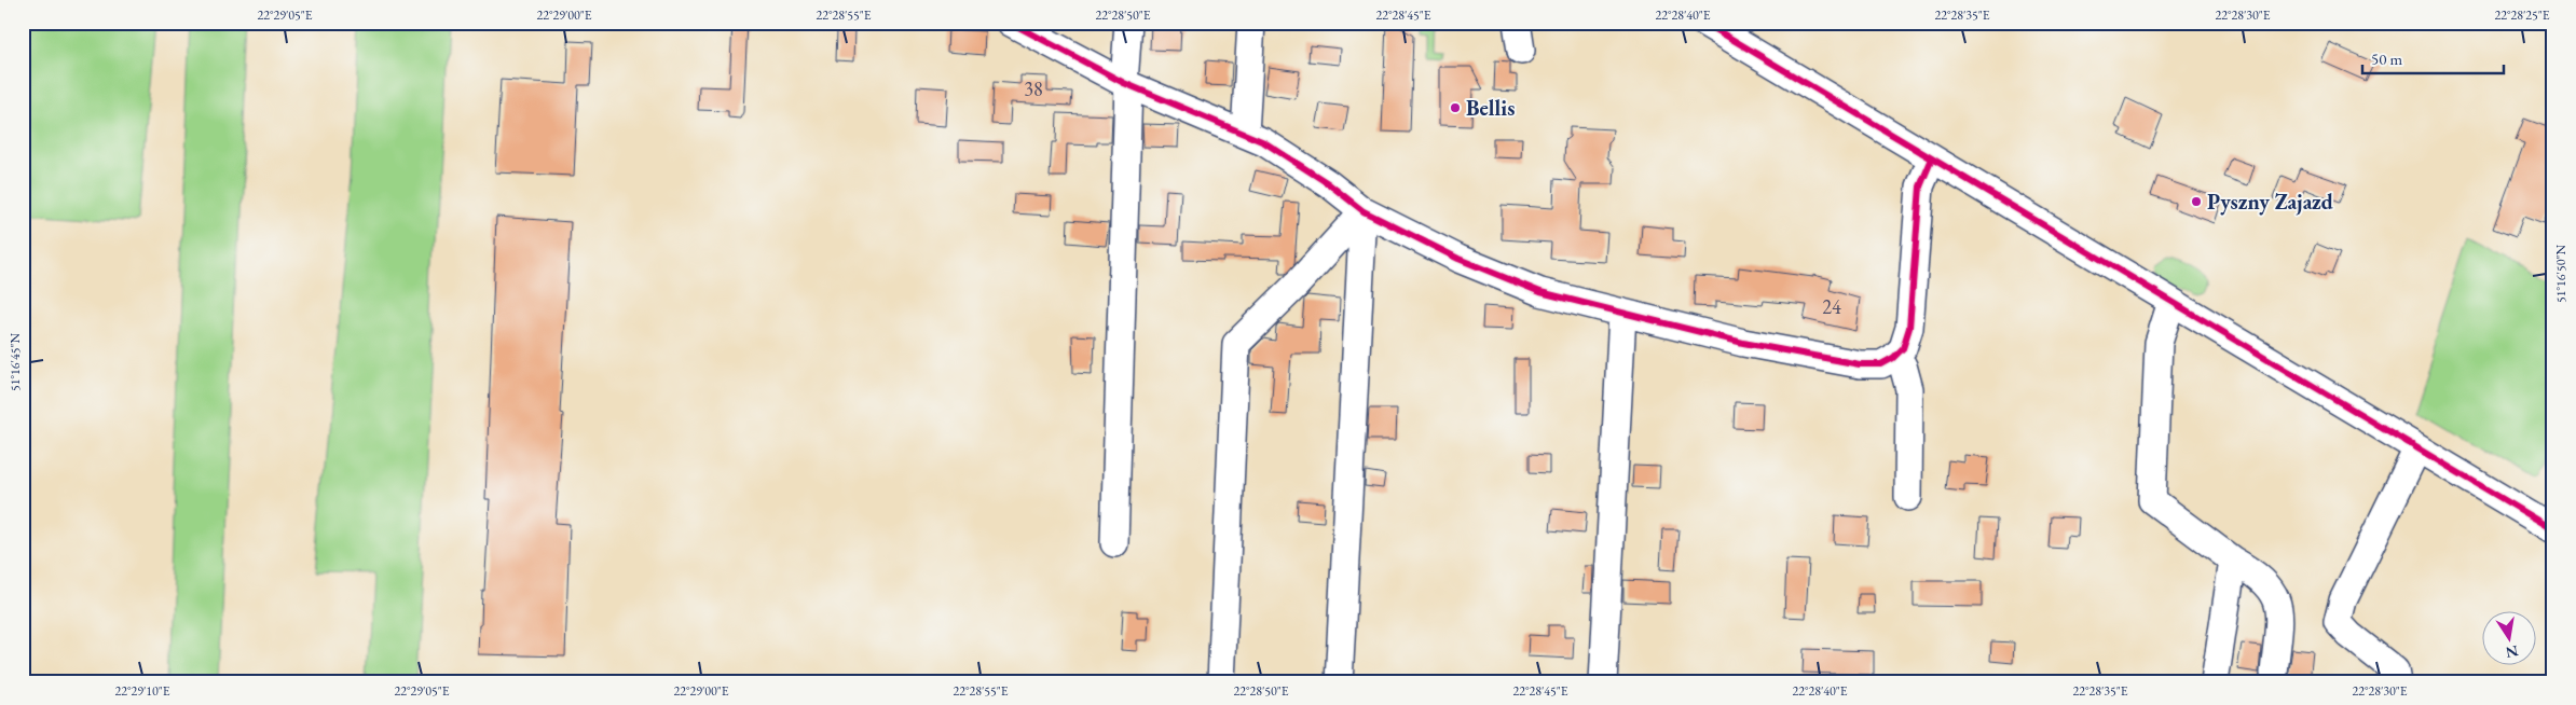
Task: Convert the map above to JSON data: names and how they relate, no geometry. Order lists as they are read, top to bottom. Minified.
{"places":["Bellis","Pyszny Zajazd"],"house_numbers":["38","24"],"scale_bar":"50 m","north":"bottom","coordinates":["22°29'05\"E","22°29'00\"E","22°28'55\"E","22°28'50\"E","22°28'45\"E","22°28'40\"E","22°28'35\"E","22°28'30\"E","22°28'25\"E","51°16'50\"N","51°16'45\"N","22°29'10\"E"]}
